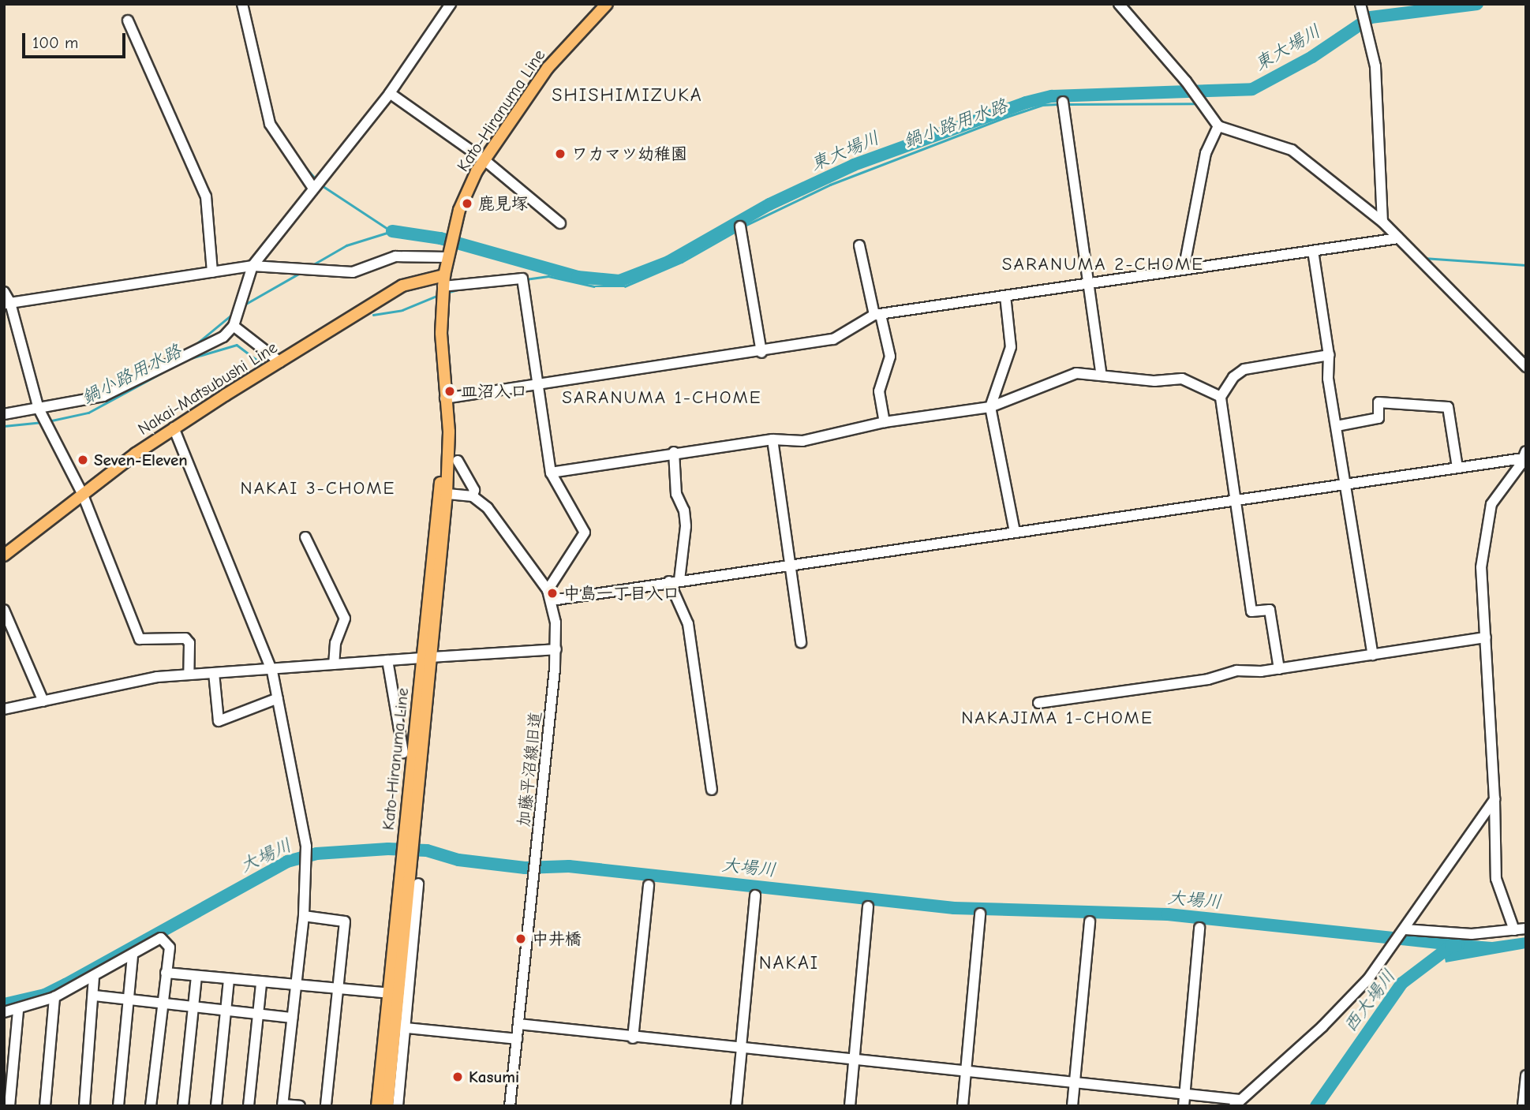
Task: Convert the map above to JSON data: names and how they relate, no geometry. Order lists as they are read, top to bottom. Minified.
{"streets":{"main road":["Kato-Hiranuma Line","Nakai-Matsubushi Line"],"street":["加藤平沼線旧道"]},"crossings":[["Kato-Hiranuma Line","Nakai-Matsubushi Line"]],"districts":["SHISHIMIZUKA","SARANUMA 2-CHOME","SARANUMA 1-CHOME","NAKAI 3-CHOME","NAKAJIMA 1-CHOME","NAKAI"],"water":["東大場川","鍋小路用水路","大場川","西大場川"],"places":["ワカマツ幼稚園","鹿見塚","皿沼入口","Seven-Eleven","中島一丁目入口","中井橋","Kasumi"],"scale_bar":"100 m"}
